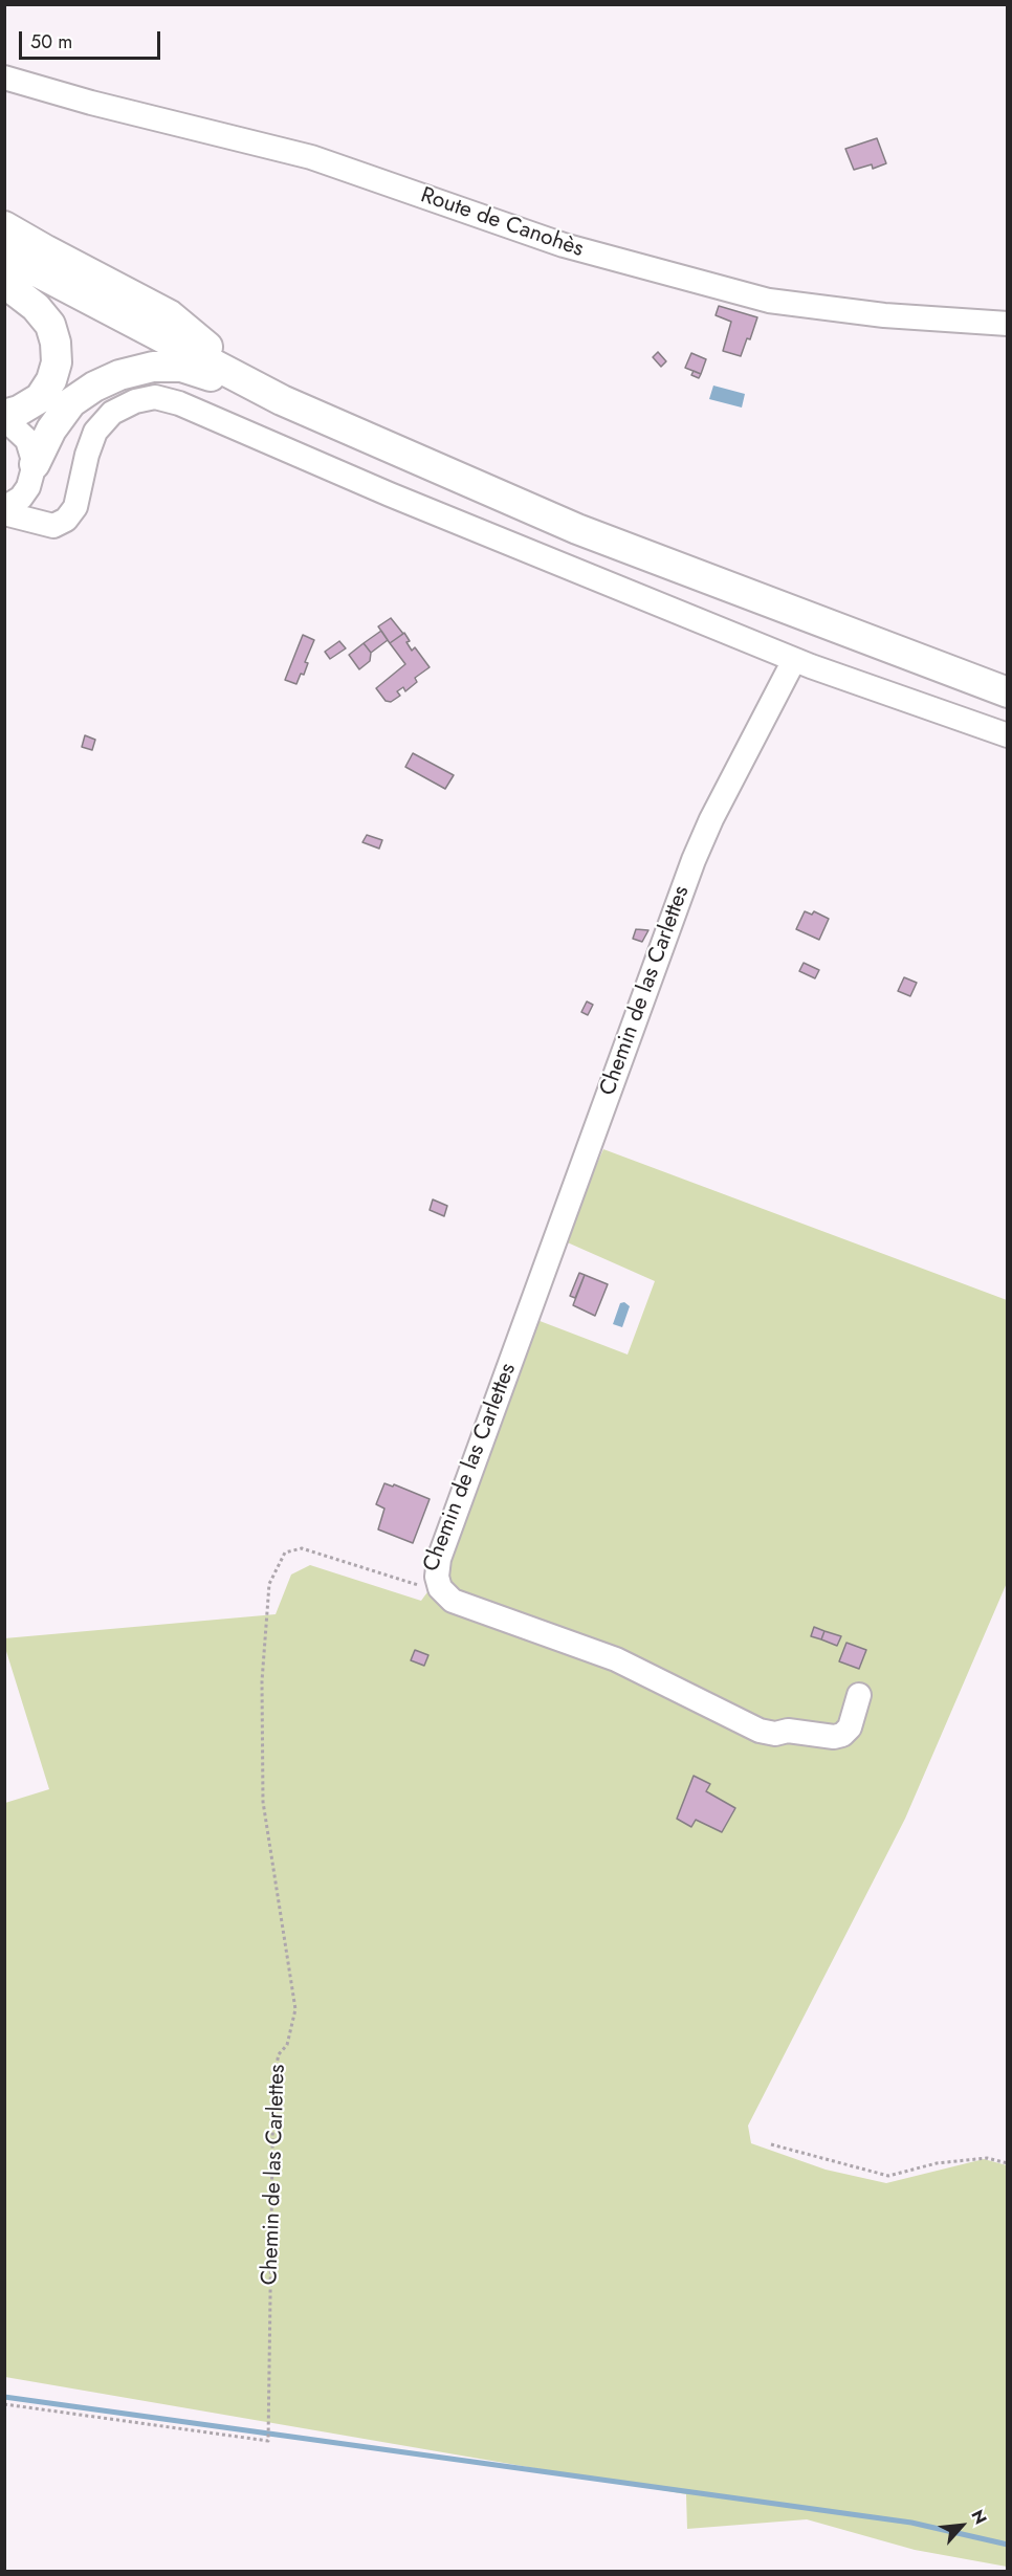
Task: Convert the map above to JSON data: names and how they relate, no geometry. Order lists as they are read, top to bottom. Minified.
{"streets":{"street":["Route de Canohès","Chemin de las Carlettes"]},"scale_bar":"50 m","north":"top right"}
